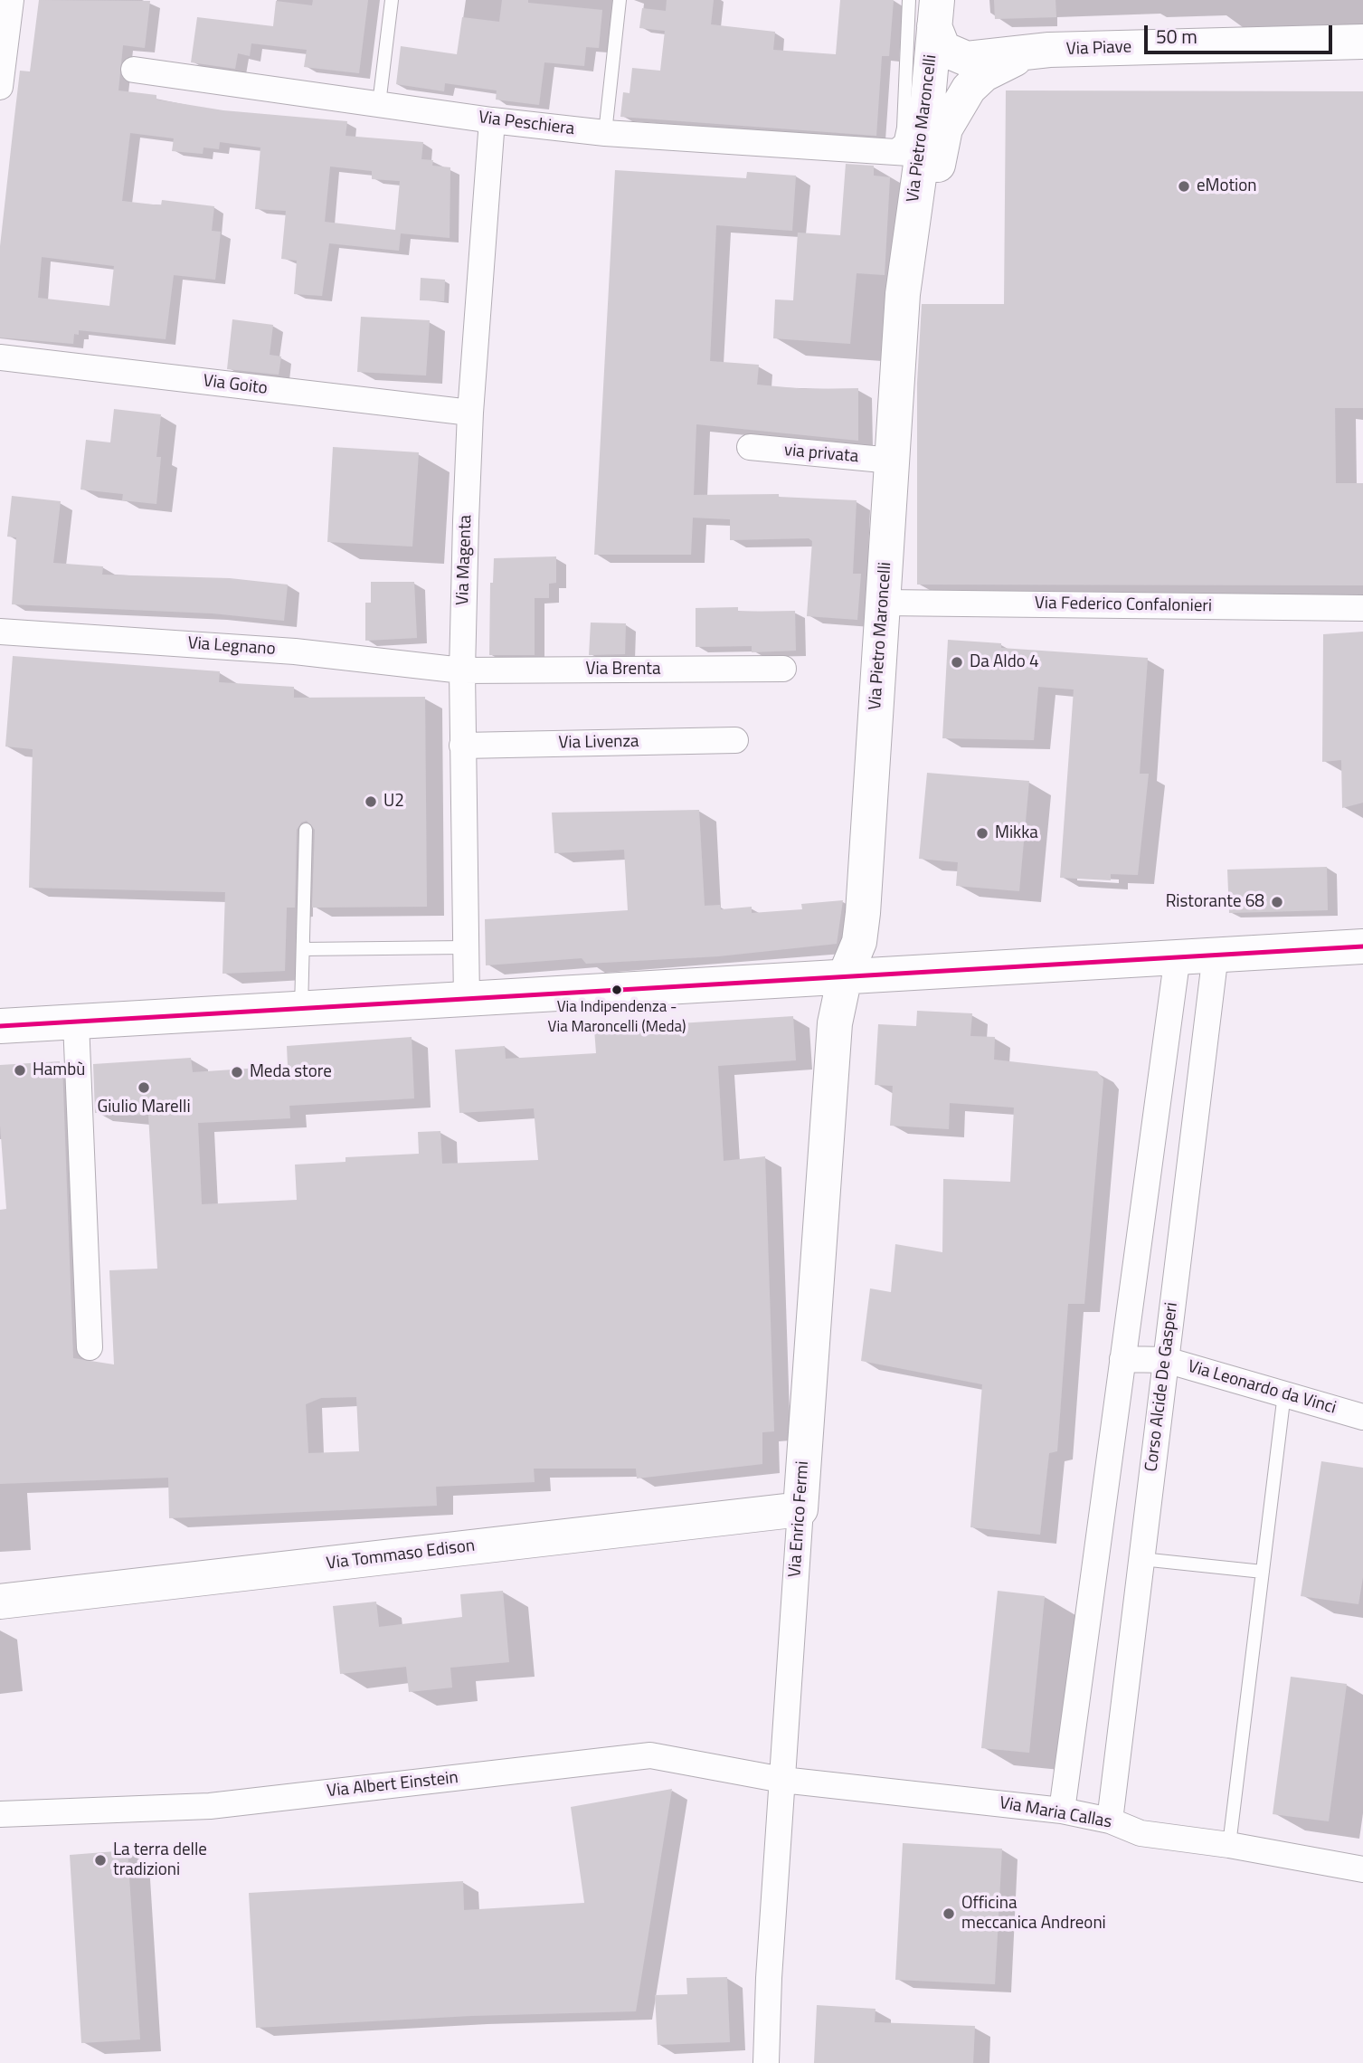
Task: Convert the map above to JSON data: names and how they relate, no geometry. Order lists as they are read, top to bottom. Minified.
{"streets":{"street":["Via Piave","Via Peschiera","Via Pietro Maroncelli","Via Goito","via privata","Via Magenta","Via Federico Confalonieri","Via Legnano","Via Brenta","Via Livenza","Corso Alcide De Gasperi","Via Leonardo da Vinci","Via Enrico Fermi","Via Tommaso Edison","Via Albert Einstein","Via Maria Callas"]},"crossings":[["Via Piave","Via Pietro Maroncelli"],["Via Peschiera","Via Pietro Maroncelli"],["Via Peschiera","Via Magenta"],["Via Pietro Maroncelli","via privata"],["Via Pietro Maroncelli","Via Federico Confalonieri"],["Via Pietro Maroncelli","Via Enrico Fermi"],["Via Goito","Via Magenta"],["Via Magenta","Via Legnano"],["Via Magenta","Via Brenta"],["Via Magenta","Via Livenza"],["Via Legnano","Via Brenta"],["Corso Alcide De Gasperi","Via Leonardo da Vinci"],["Corso Alcide De Gasperi","Via Maria Callas"],["Via Enrico Fermi","Via Tommaso Edison"],["Via Enrico Fermi","Via Albert Einstein"],["Via Enrico Fermi","Via Maria Callas"],["Via Albert Einstein","Via Maria Callas"]],"places":["eMotion","Da Aldo 4","U2","Mikka","Ristorante 68","Via Indipendenza - Via Maroncelli (Meda)","Hambù","Meda store","Giulio Marelli","La terra delle tradizioni","Officina meccanica Andreoni"],"scale_bar":"50 m"}
